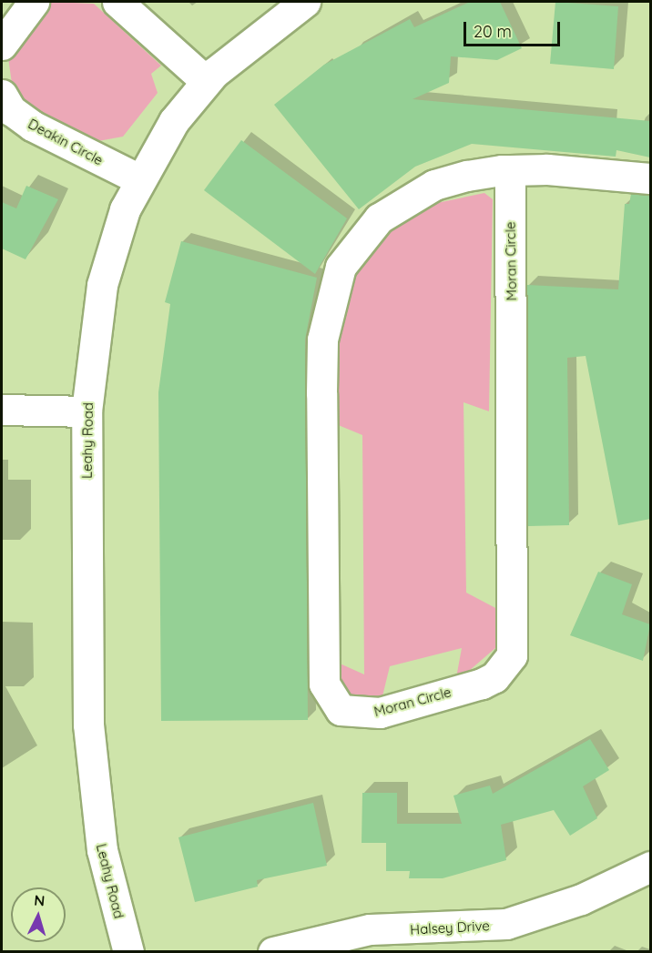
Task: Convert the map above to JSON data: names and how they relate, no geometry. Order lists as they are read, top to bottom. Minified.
{"streets":{"street":["Deakin Circle","Moran Circle","Leahy Road","Halsey Drive"]},"crossings":[["Deakin Circle","Leahy Road"]],"scale_bar":"20 m","north":"top"}
